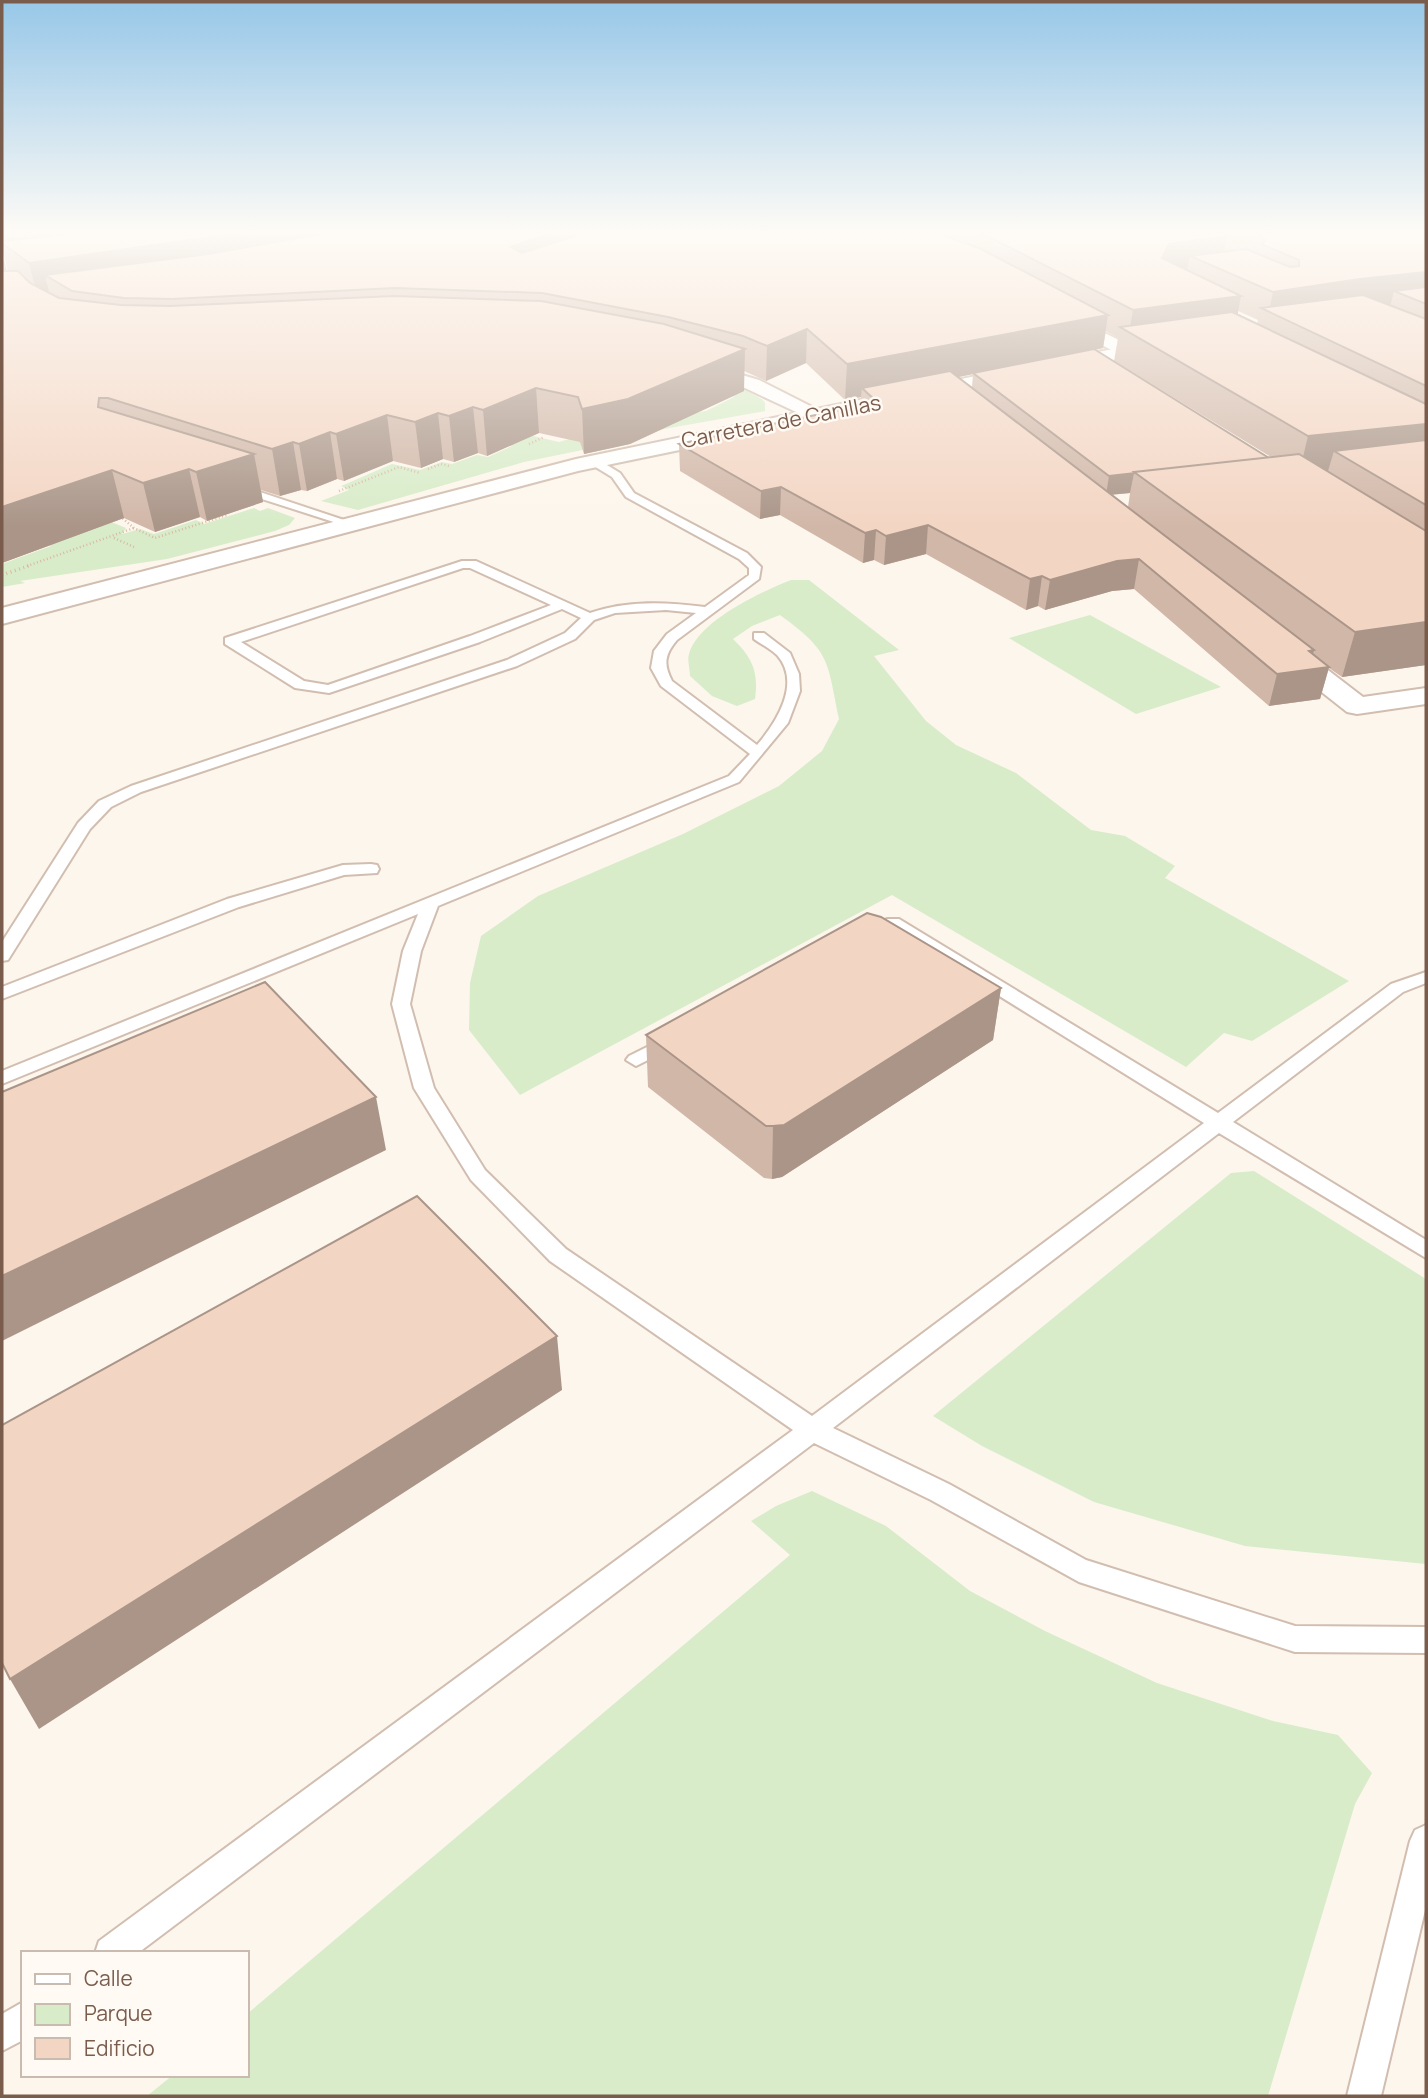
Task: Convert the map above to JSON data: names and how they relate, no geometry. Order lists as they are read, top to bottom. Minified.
{"streets":{"street":["Carretera de Canillas"]},"legend":["Calle","Parque","Edificio"]}
